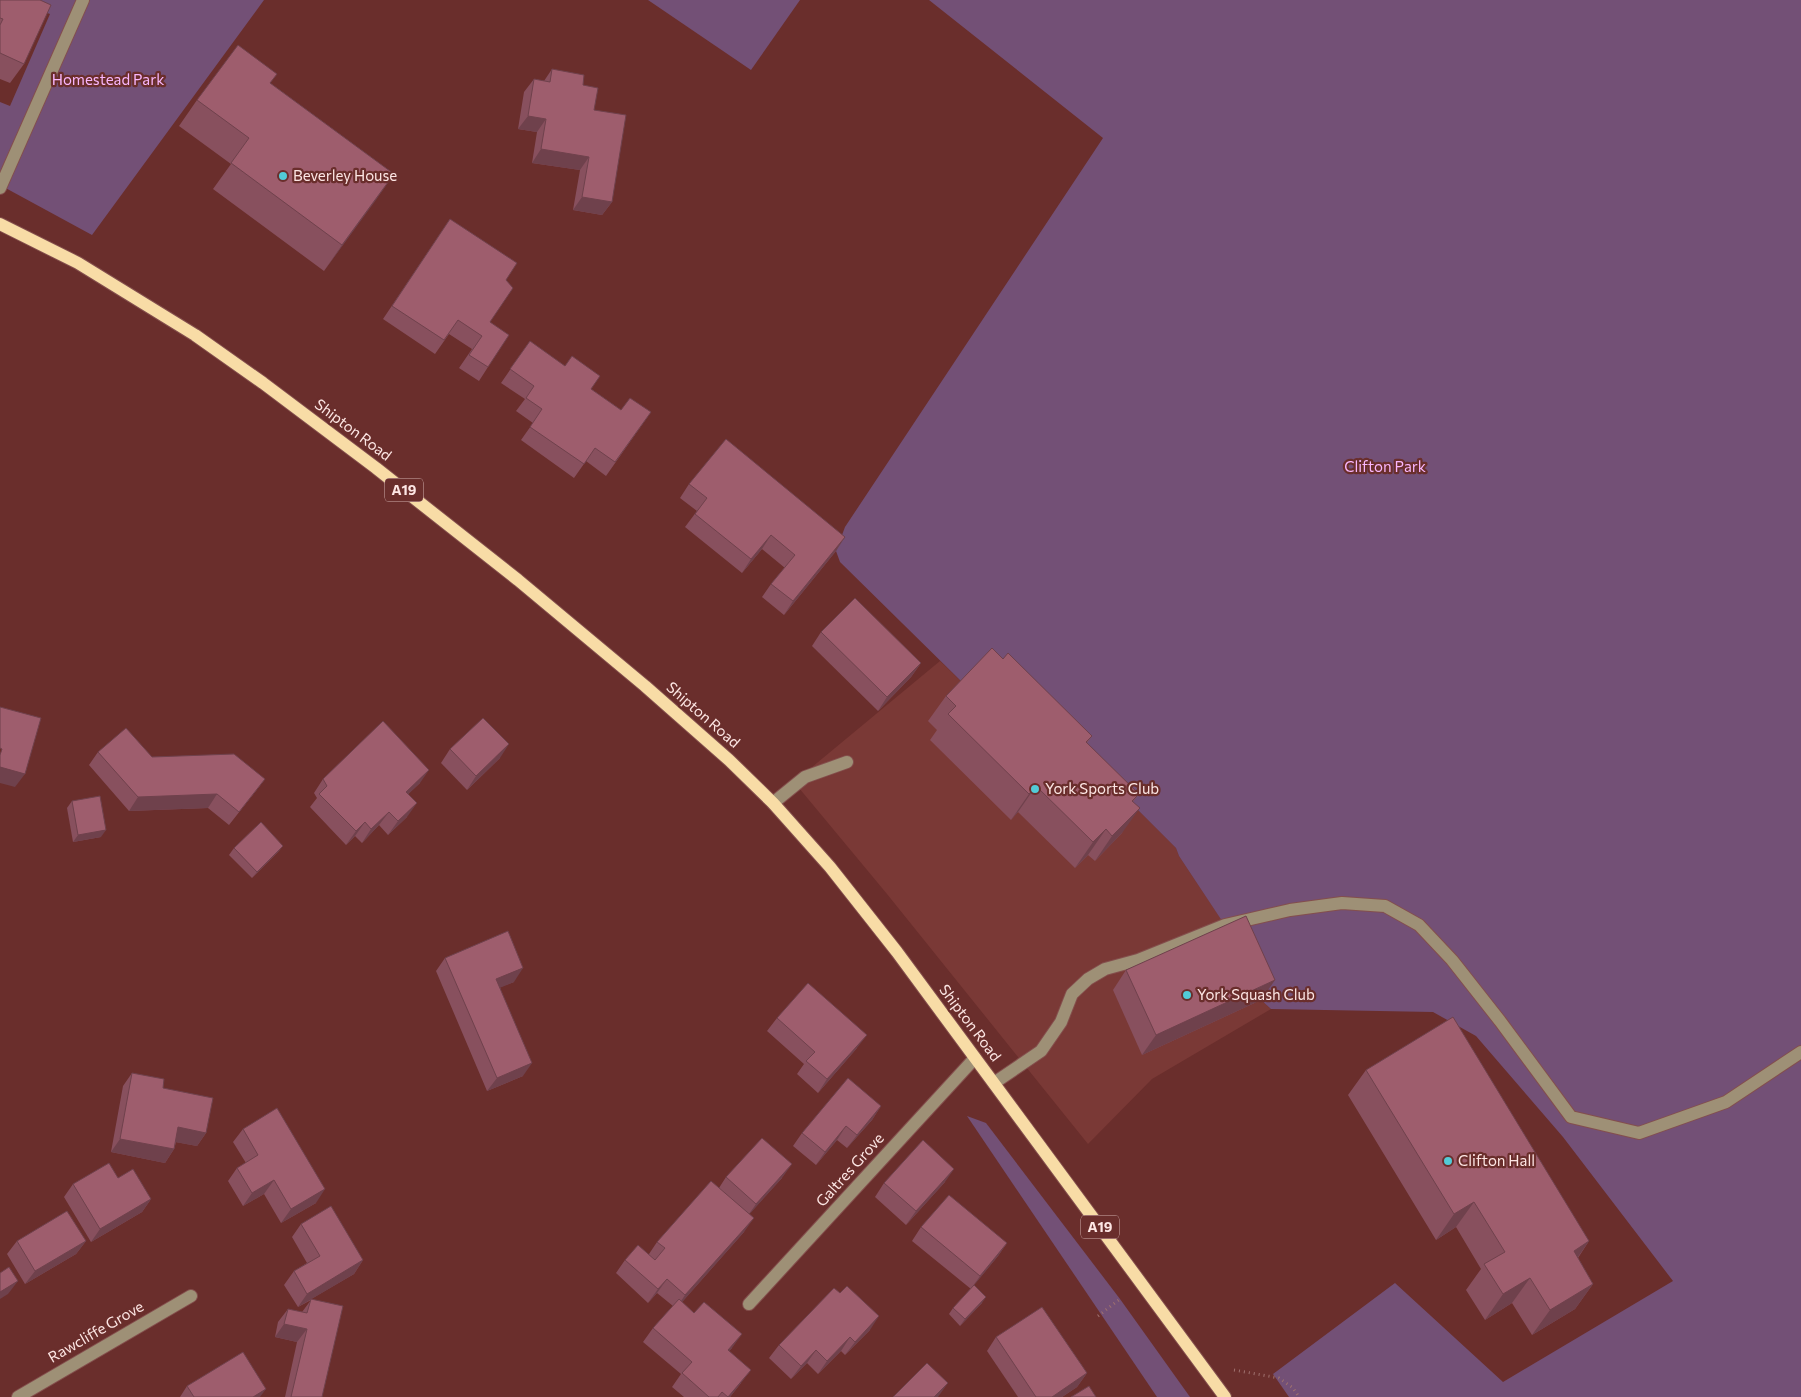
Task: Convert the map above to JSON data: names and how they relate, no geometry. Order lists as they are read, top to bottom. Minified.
{"streets":{"main road":["Shipton Road","A19"],"street":["Galtres Grove","Rawcliffe Grove"]},"crossings":[["Shipton Road","Galtres Grove"]],"parks":["Homestead Park","Clifton Park"],"places":["Beverley House","York Sports Club","York Squash Club","Clifton Hall"]}
